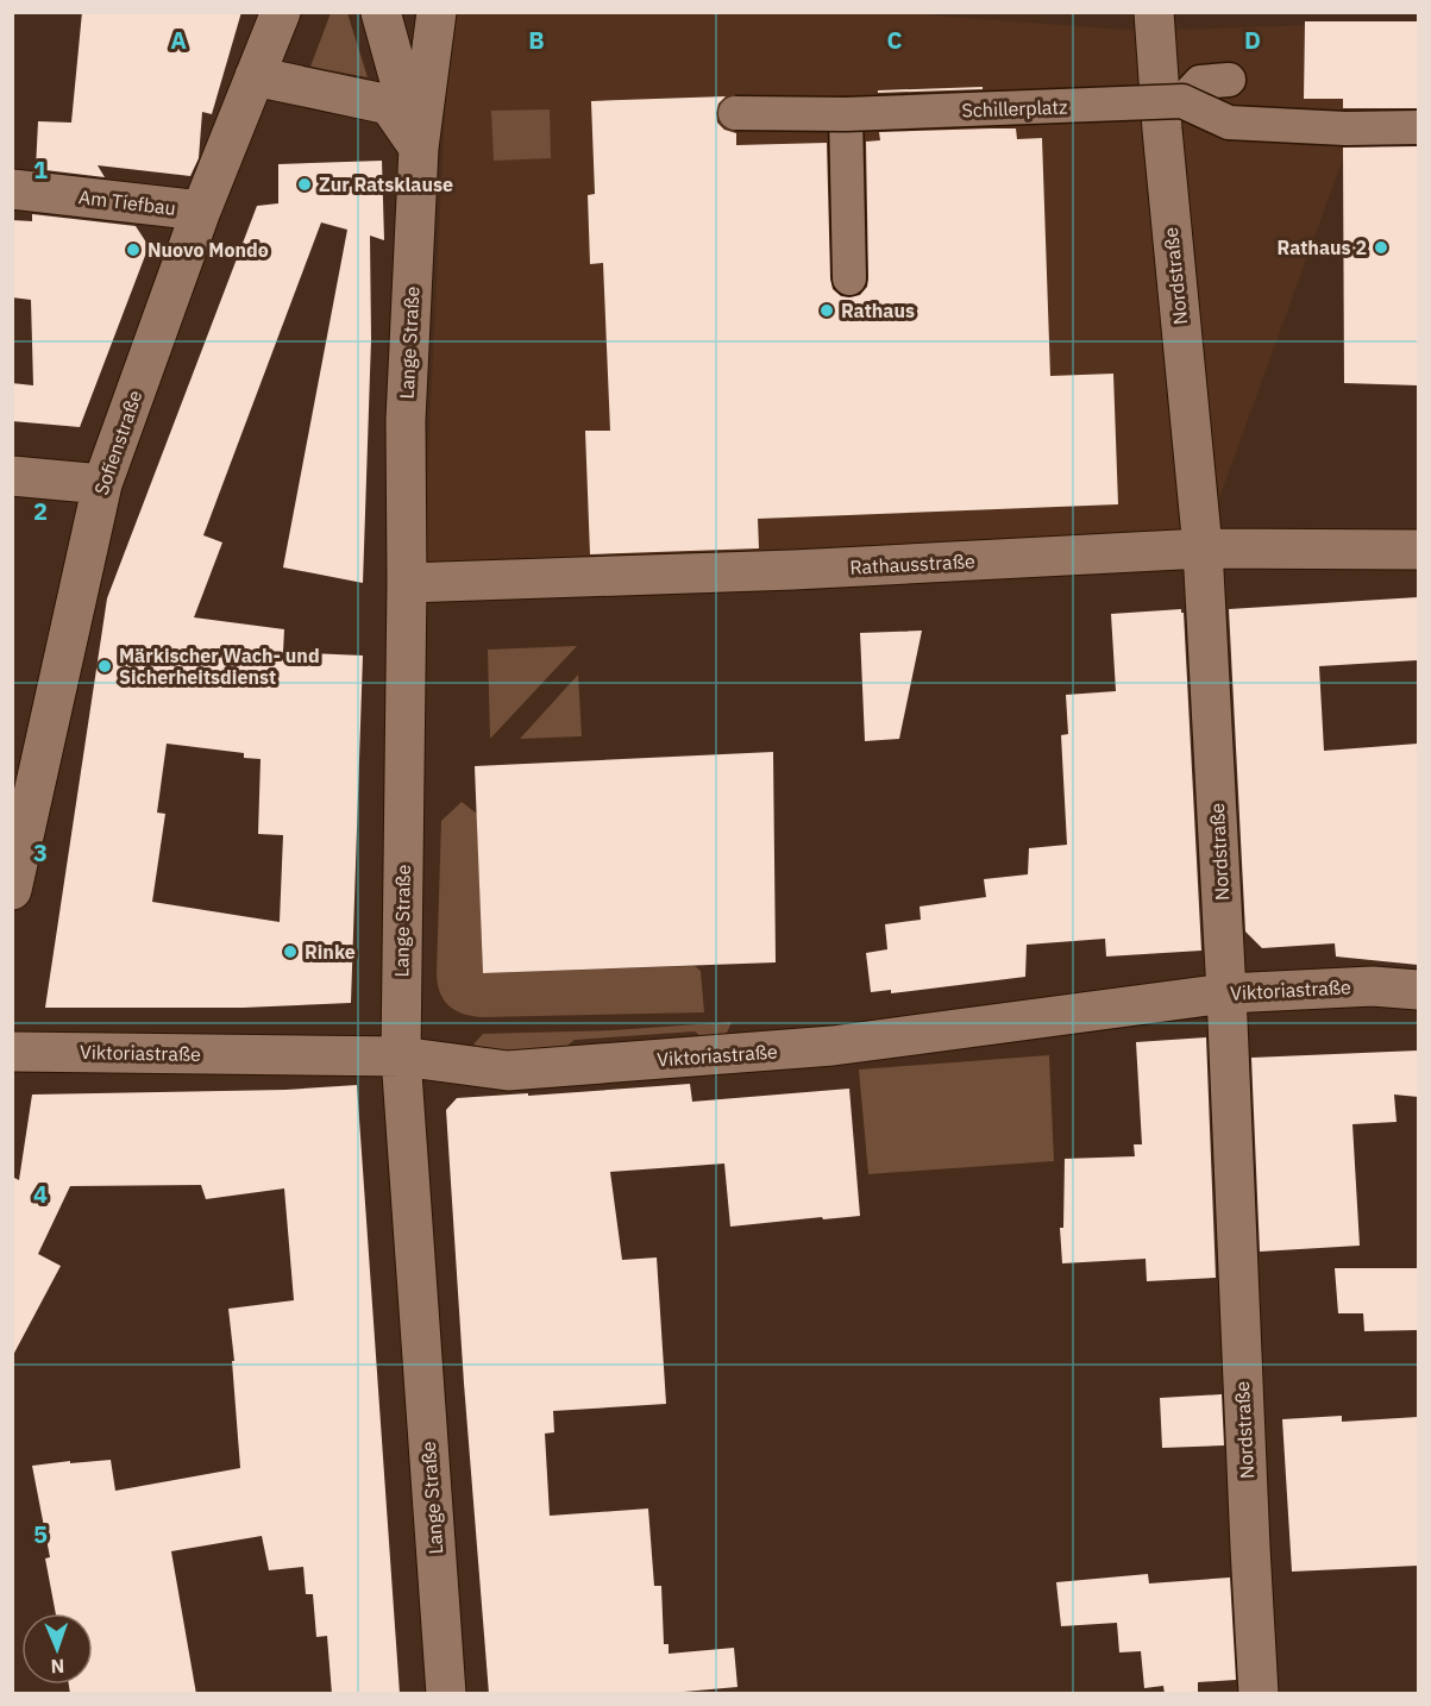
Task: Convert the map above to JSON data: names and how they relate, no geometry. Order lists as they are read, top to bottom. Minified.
{"streets":{"street":["Schillerplatz","Am Tiefbau","Nordstraße","Lange Straße","Sofienstraße","Rathausstraße","Viktoriastraße"]},"crossings":[["Am Tiefbau","Sofienstraße"],["Nordstraße","Rathausstraße"],["Nordstraße","Viktoriastraße"],["Lange Straße","Rathausstraße"],["Lange Straße","Viktoriastraße"]],"places":["Zur Ratsklause","Rathaus 2","Nuovo Mondo","Rathaus","Märkischer Wach- und Sicherheitsdienst","Rinke"],"north":"bottom","grid":{"columns":["A","B","C","D"],"rows":["1","2","3","4","5"]}}
